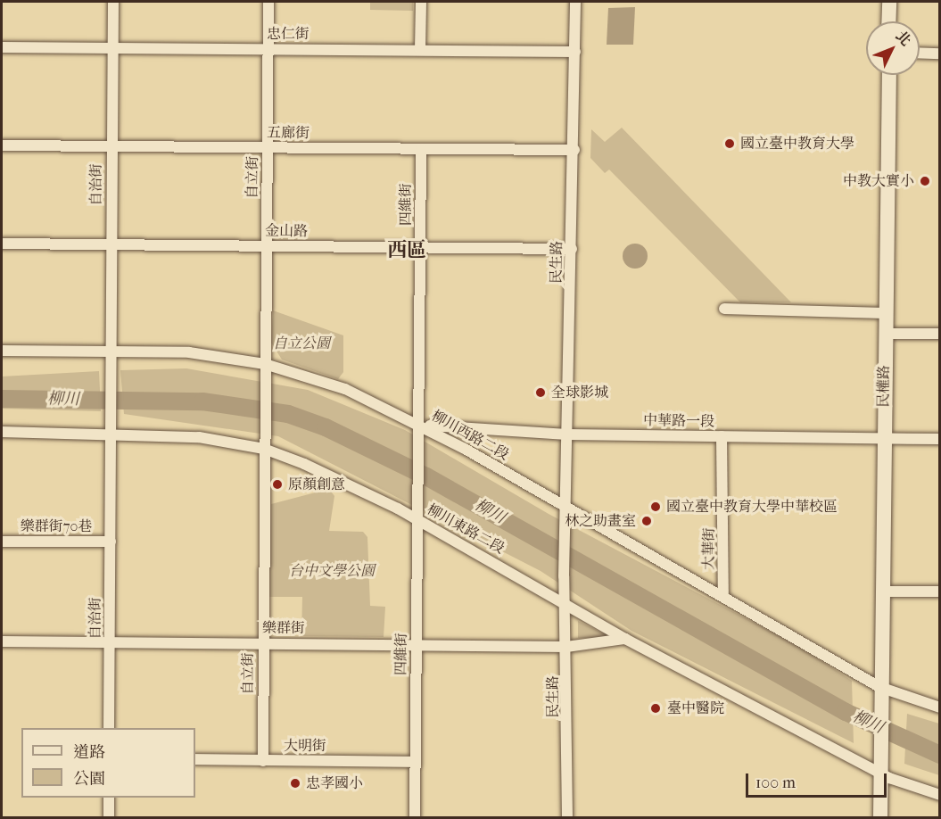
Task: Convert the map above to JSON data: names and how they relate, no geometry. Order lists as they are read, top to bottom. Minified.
{"streets":{"main road":["民權路"],"street":["忠仁街","五廊街","自立街","自治街","四維街","金山路","民生路","中華路一段","柳川西路二段","樂群街70巷","柳川東路二段","大華街","樂群街","大明街"]},"crossings":[["忠仁街","自立街"],["忠仁街","自治街"],["忠仁街","民生路"],["五廊街","自立街"],["五廊街","自治街"],["五廊街","四維街"],["五廊街","民生路"],["自立街","金山路"],["自立街","柳川西路二段"],["自立街","柳川東路二段"],["自立街","樂群街"],["自立街","大明街"],["自治街","金山路"],["自治街","柳川西路二段"],["自治街","樂群街70巷"],["自治街","柳川東路二段"],["自治街","樂群街"],["四維街","金山路"],["四維街","中華路一段"],["四維街","柳川西路二段"],["四維街","柳川東路二段"],["四維街","樂群街"],["四維街","大明街"],["金山路","民生路"],["民生路","中華路一段"],["民生路","柳川西路二段"],["民生路","柳川東路二段"],["民生路","樂群街"],["民權路","中華路一段"],["民權路","柳川西路二段"],["民權路","柳川東路二段"],["中華路一段","柳川西路二段"],["中華路一段","大華街"],["柳川西路二段","大華街"],["柳川東路二段","樂群街"]],"districts":["西區"],"water":["柳川"],"parks":["自立公園","台中文學公園"],"places":["國立臺中教育大學","中教大實小","全球影城","原顏創意","國立臺中教育大學中華校區","林之助畫室","臺中醫院","忠孝國小"],"legend":["道路","公園"],"scale_bar":"100 m","north":"top right"}
